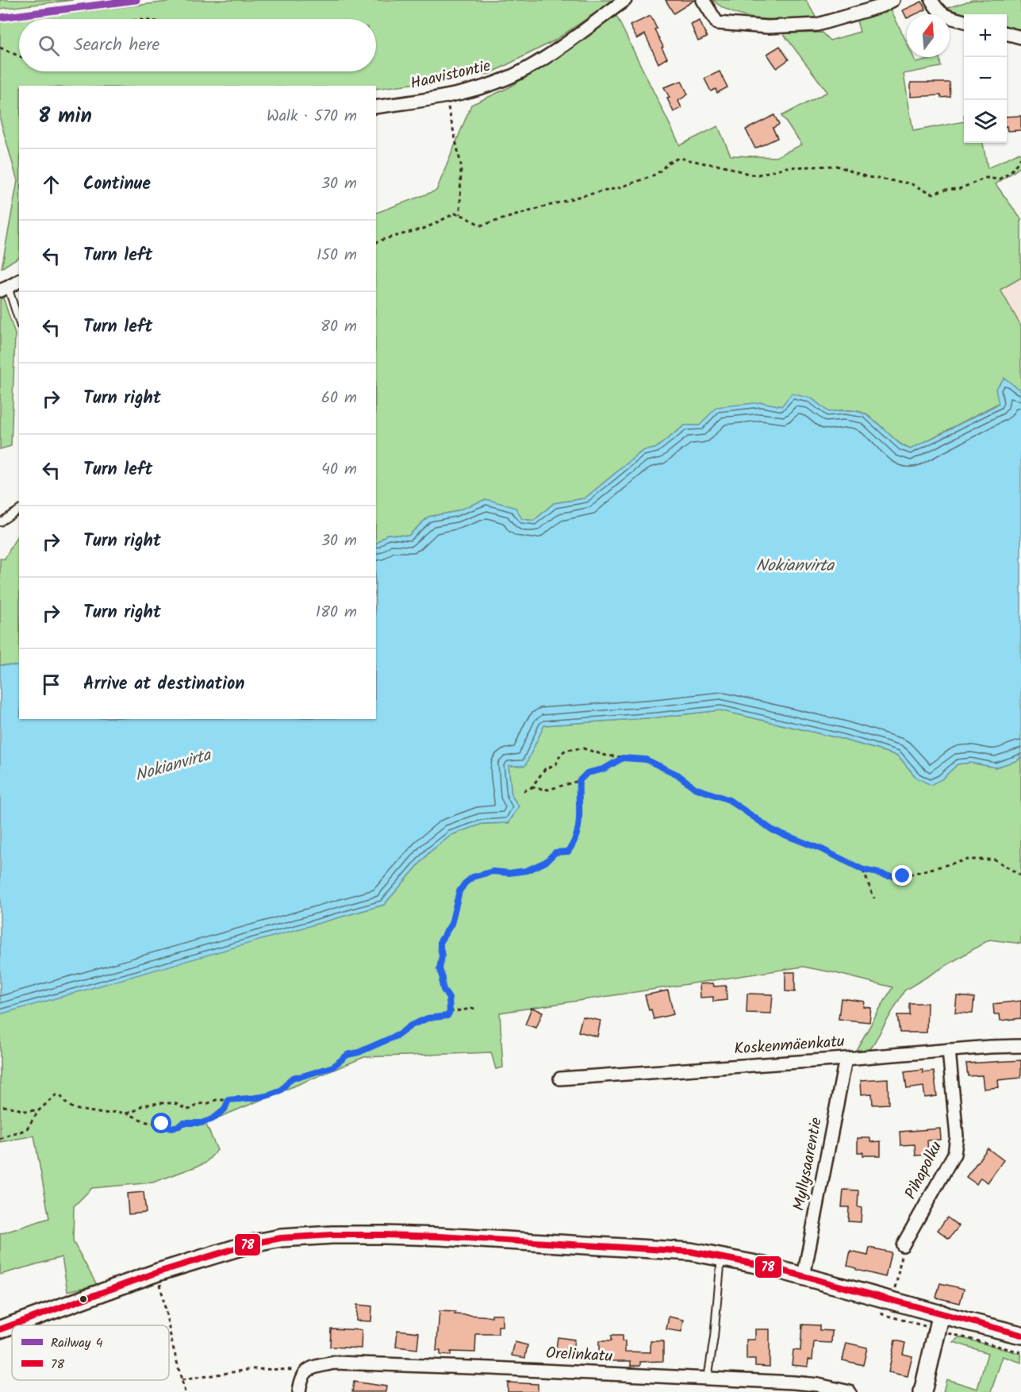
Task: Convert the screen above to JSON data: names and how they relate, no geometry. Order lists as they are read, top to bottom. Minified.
{"streets":{"street":["Haavistontie","Koskenmäenkatu","Myllysaarentie","Pihapolku","Orelinkatu"]},"crossings":[["Koskenmäenkatu","Myllysaarentie"],["Koskenmäenkatu","Pihapolku"]],"water":["Nokianvirta"],"lines":["rail line 4","transit line 78"],"legend":["Railway 4","78"],"north":"top","page":{"map_buttons":["+","−"],"search":"Search here","heading":["8 min","Walk · 570 m"],"list":[["Continue","30 m"],["Turn left","150 m"],["Turn left","80 m"],["Turn right","60 m"],["Turn left","40 m"],["Turn right","30 m"],["Turn right","180 m"],"Arrive at destination"]}}
